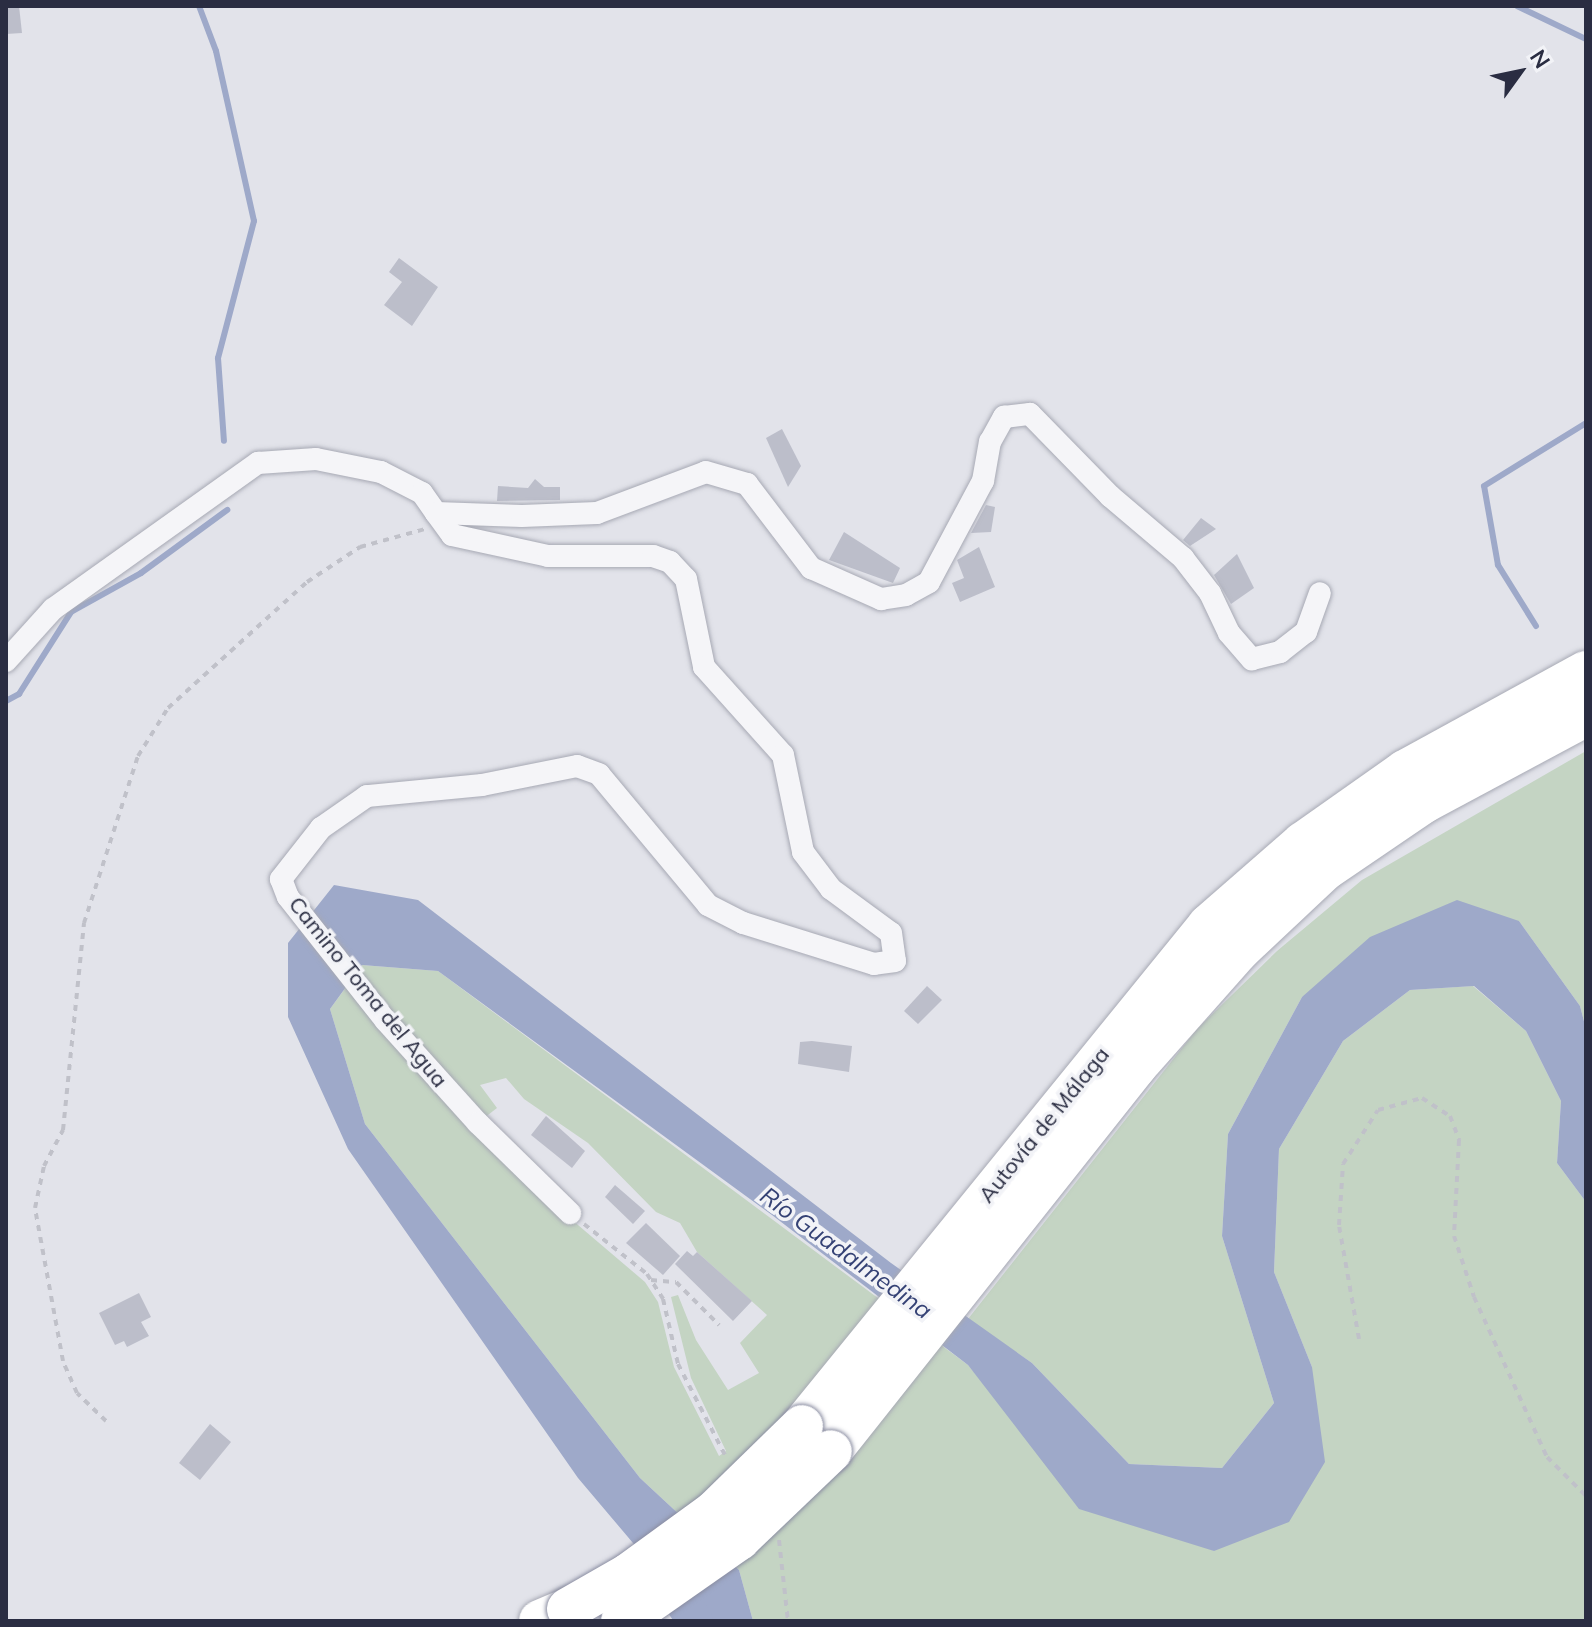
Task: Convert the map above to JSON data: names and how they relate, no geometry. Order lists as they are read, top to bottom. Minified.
{"streets":{"highway":["Autovía de Málaga"],"street":["Camino Toma del Agua"]},"water":["Río Guadalmedina"],"north":"top right"}
